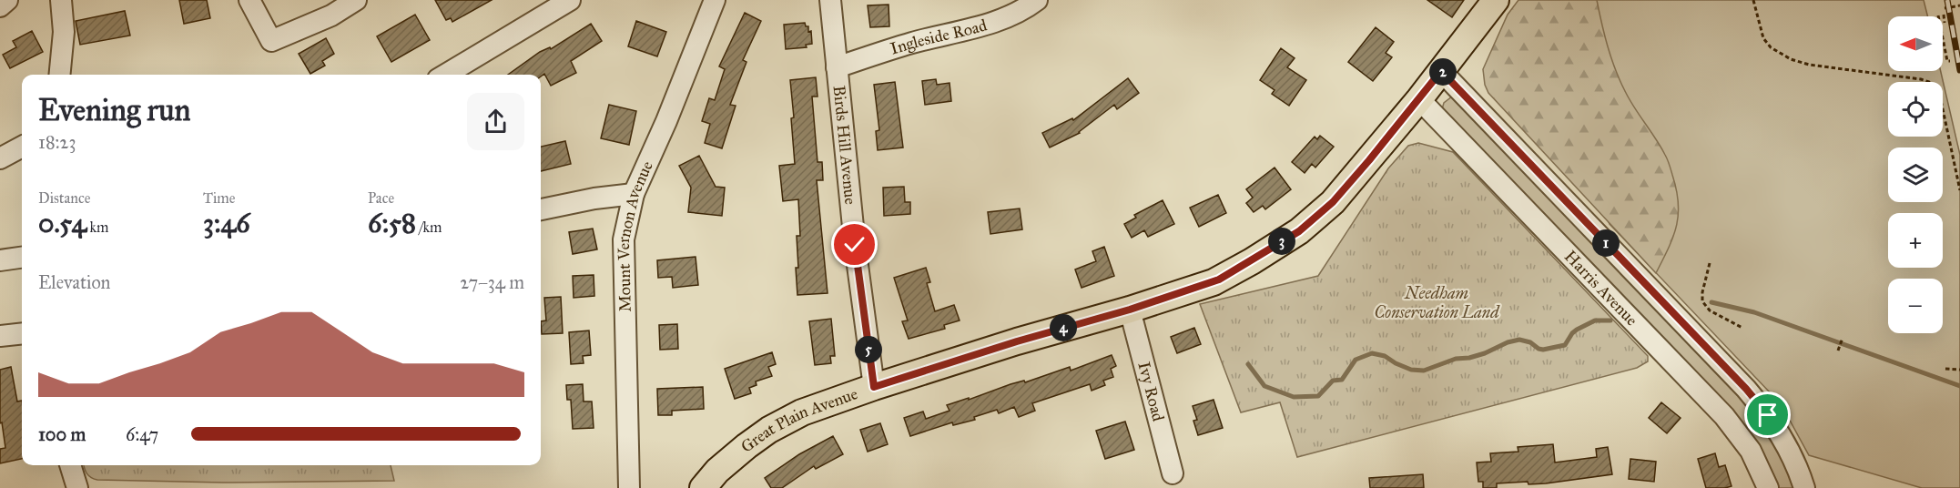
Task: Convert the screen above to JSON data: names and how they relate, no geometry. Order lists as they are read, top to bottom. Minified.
{"streets":{"main road":["Great Plain Avenue"],"street":["Ingleside Road","Birds Hill Avenue","Mount Vernon Avenue","Harris Avenue","Ivy Road"]},"crossings":[["Ingleside Road","Birds Hill Avenue"],["Birds Hill Avenue","Great Plain Avenue"],["Harris Avenue","Great Plain Avenue"],["Ivy Road","Great Plain Avenue"]],"parks":["Needham Conservation Land"],"north":"left","page":{"map_buttons":["+","−"],"pins":["2","3","1","4","5"],"heading":["Evening run","18:23"],"stats":[["Distance","0.54 km"],["Time","3:46"],["Pace","6:58 /km"]],"chart":["Elevation","27–34 m"],"list":[{"name":"100 m","note":"6:47"}]}}
